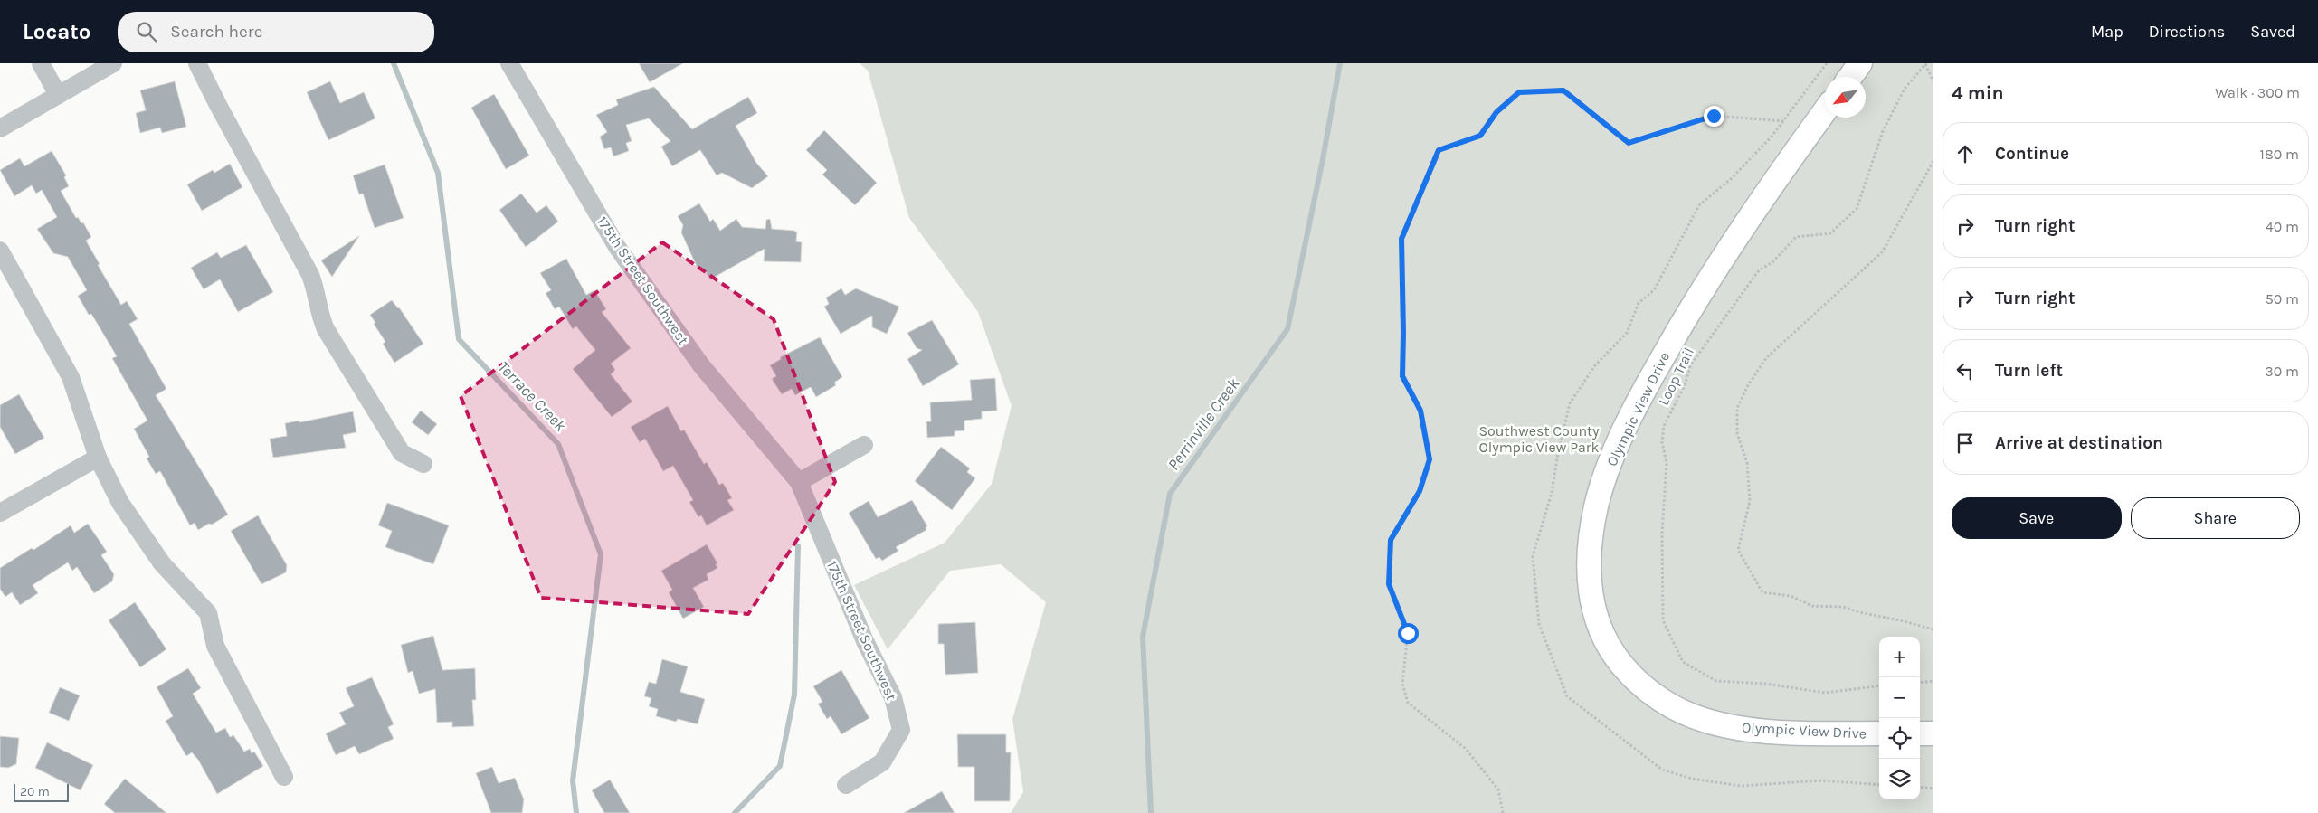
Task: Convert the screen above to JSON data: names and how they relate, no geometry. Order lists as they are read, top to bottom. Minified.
{"streets":{"main road":["Olympic View Drive"],"street":["175th Street Southwest"],"path":["Loop Trail"]},"water":["Terrace Creek","Perrinville Creek"],"parks":["Southwest County Olympic View Park"],"scale_bar":"20 m","north":"bottom left","page":{"header":"Locato","search":"Search here","nav":["Map","Directions","Saved"],"heading":["4 min","Walk · 300 m"],"list":[["Continue","180 m"],["Turn right","40 m"],["Turn right","50 m"],["Turn left","30 m"],"Arrive at destination"],"buttons":["Save","Share"],"map_buttons":["+","−"],"scale":"20 m"}}
